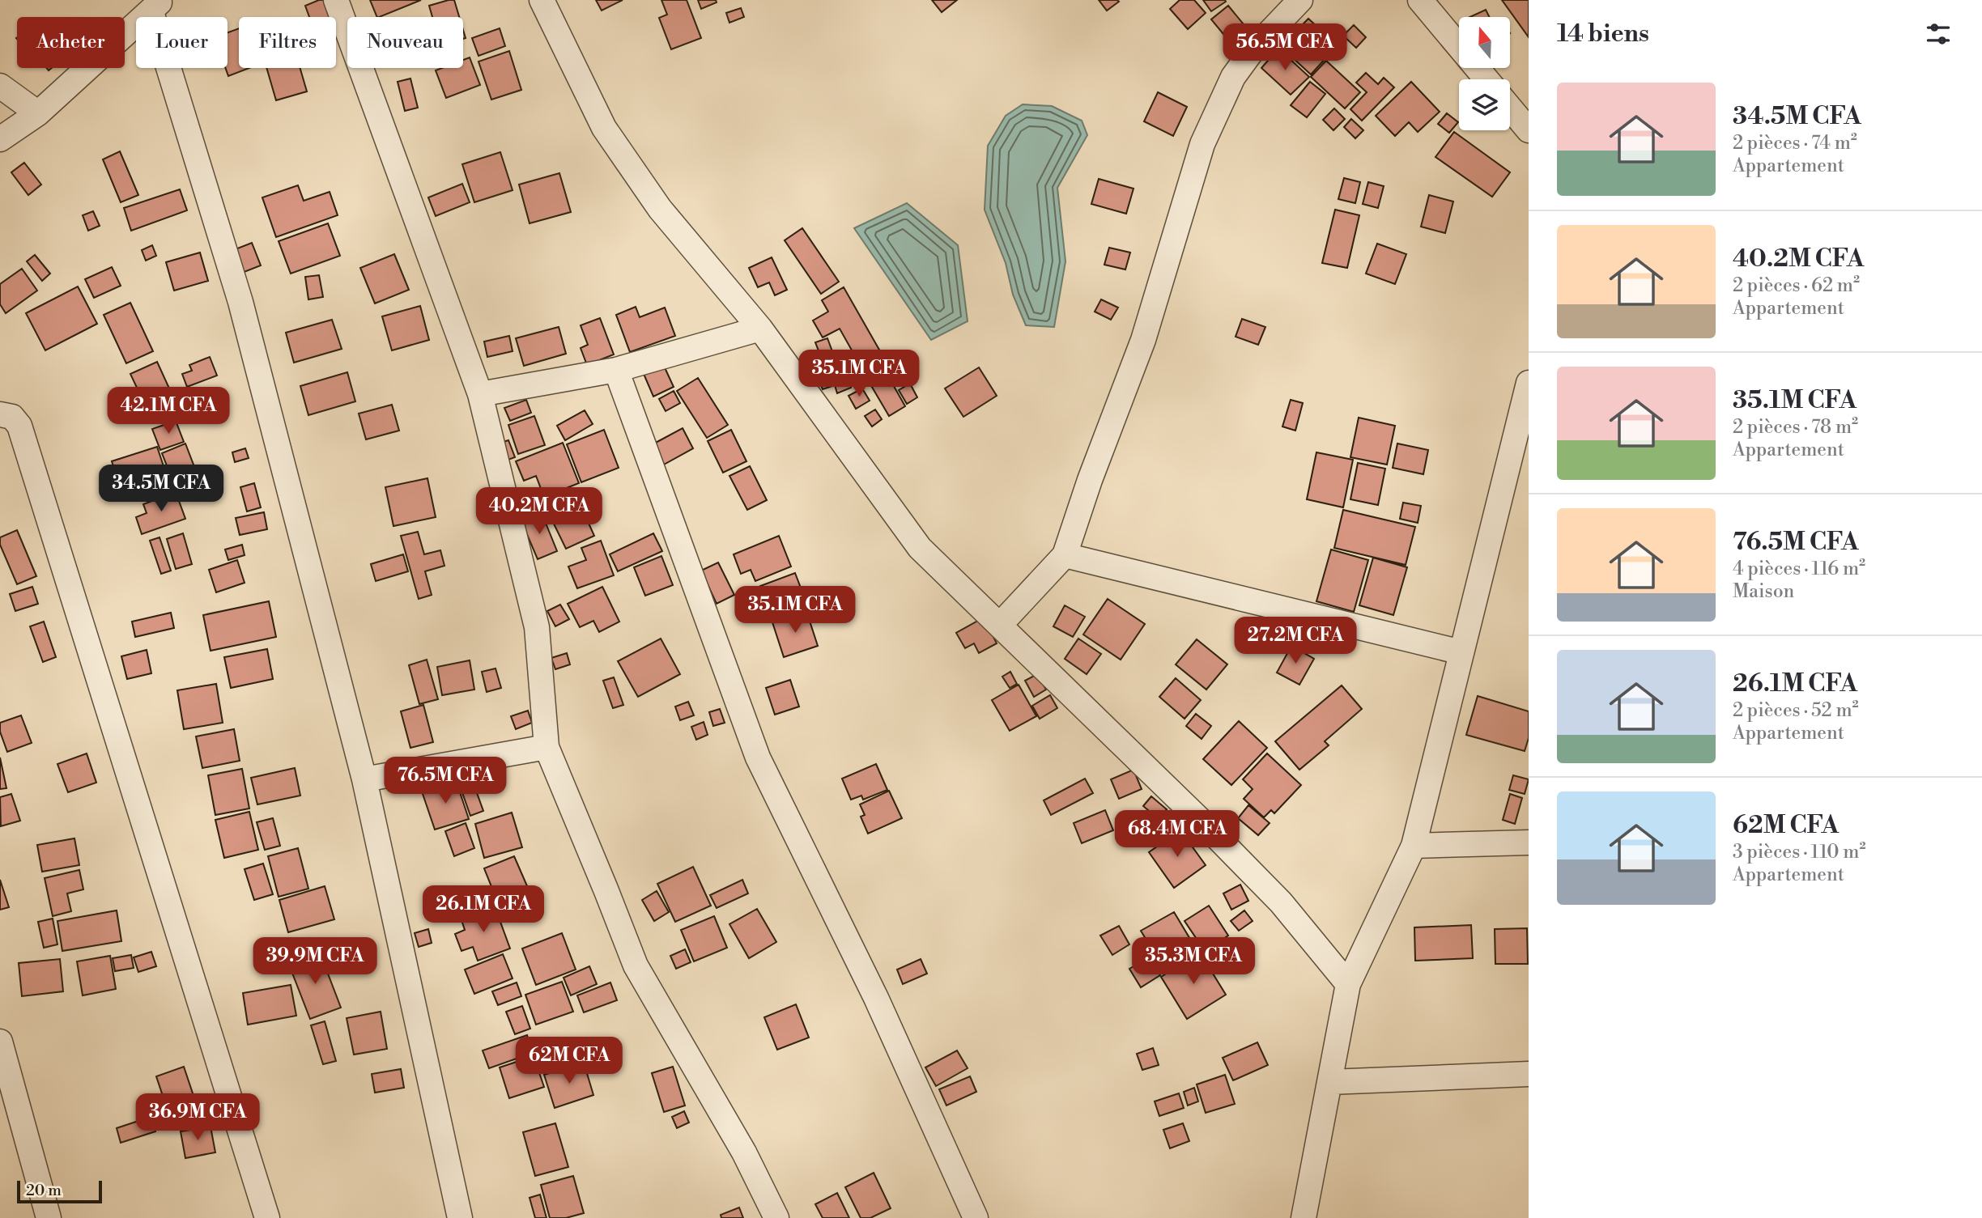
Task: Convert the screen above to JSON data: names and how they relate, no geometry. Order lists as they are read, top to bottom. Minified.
{"scale_bar":"20 m","north":"top","page":{"heading":"14 biens","chip":["Acheter","Louer","Filtres","Nouveau"],"price":["56.5M CFA","35.1M CFA","42.1M CFA","34.5M CFA","40.2M CFA","35.1M CFA","27.2M CFA","76.5M CFA","68.4M CFA","26.1M CFA","39.9M CFA","35.3M CFA","62M CFA","36.9M CFA"],"list":[{"name":"34.5M CFA","note":"2 pièces · 74 m² · Appartement"},{"name":"40.2M CFA","note":"2 pièces · 62 m² · Appartement"},{"name":"35.1M CFA","note":"2 pièces · 78 m² · Appartement"},{"name":"76.5M CFA","note":"4 pièces · 116 m² · Maison"},{"name":"26.1M CFA","note":"2 pièces · 52 m² · Appartement"},{"name":"62M CFA","note":"3 pièces · 110 m² · Appartement"}],"scale":"20 m"}}
